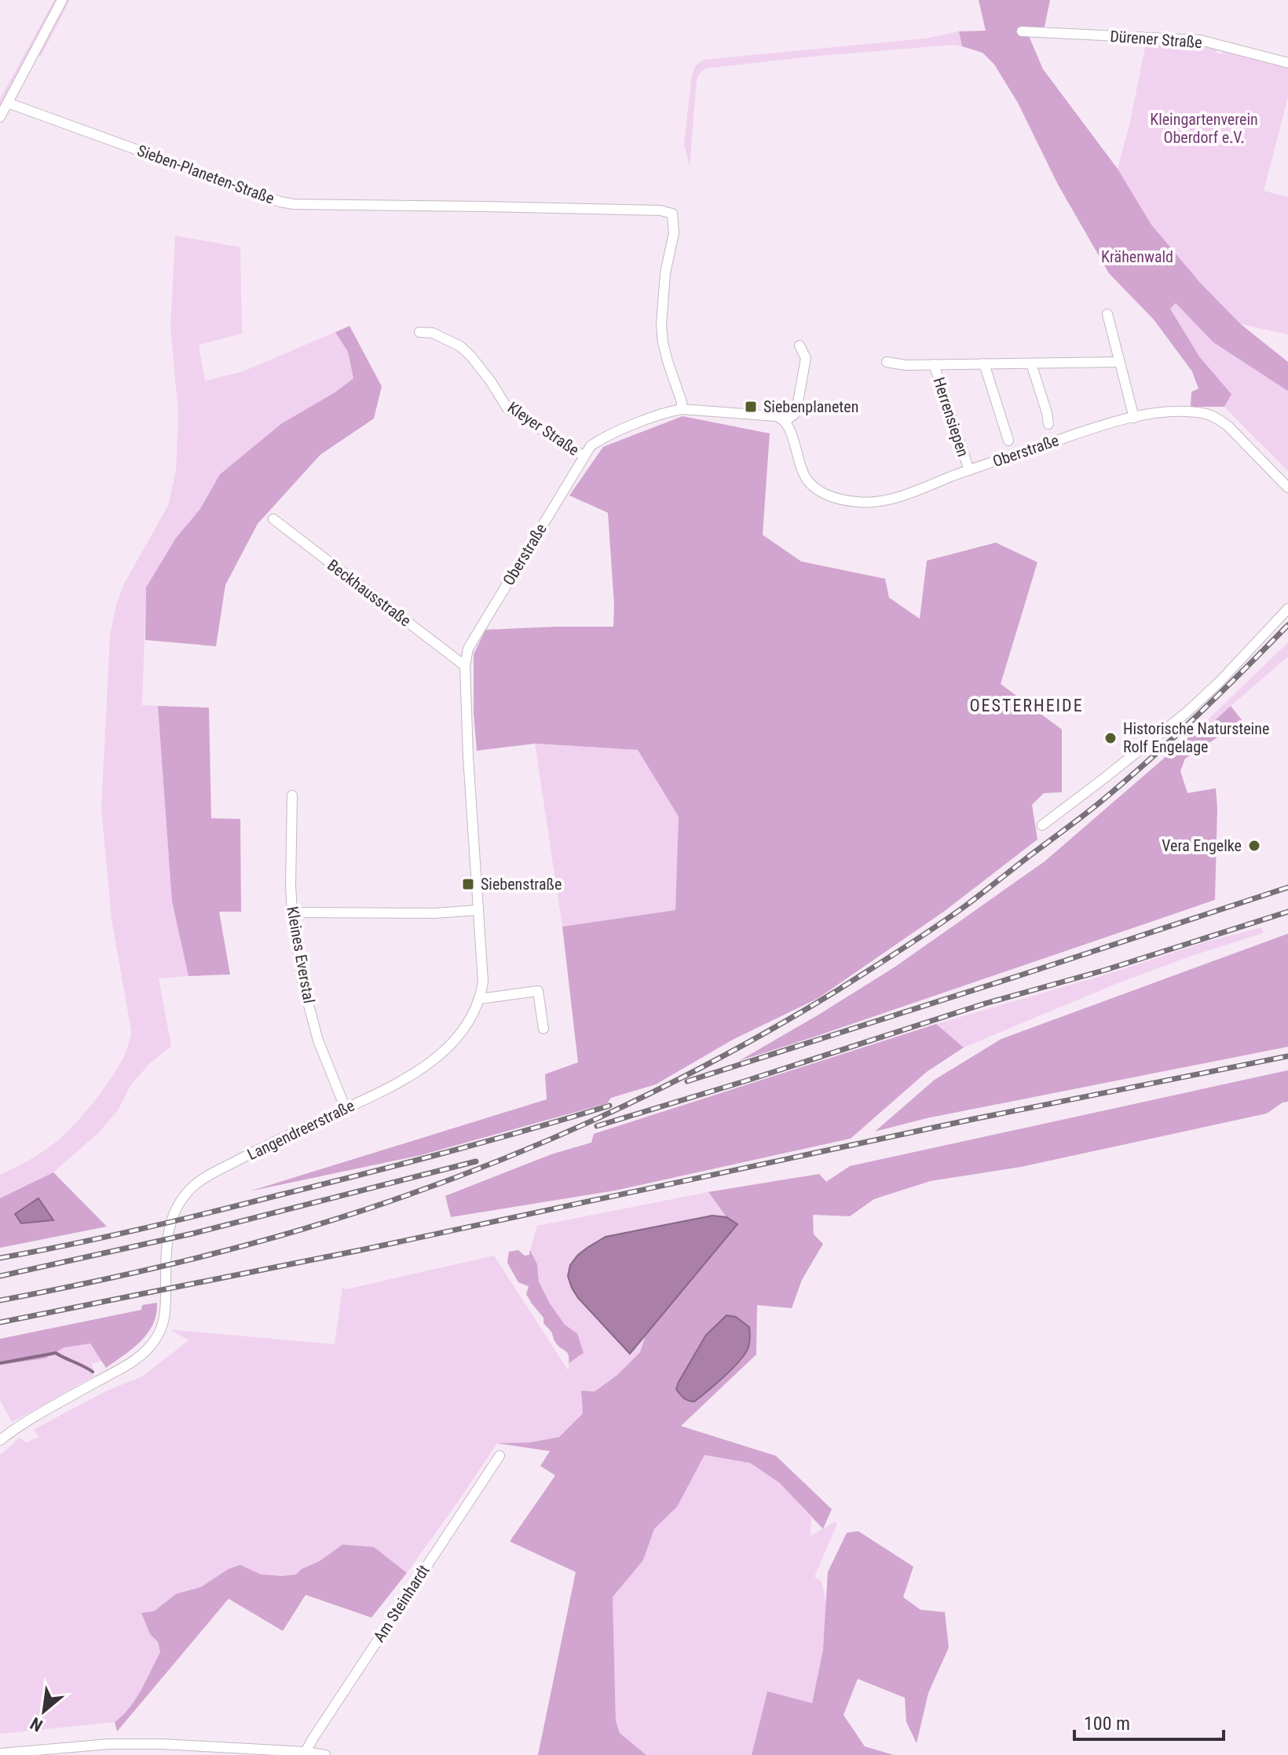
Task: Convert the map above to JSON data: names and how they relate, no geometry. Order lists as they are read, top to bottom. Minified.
{"streets":{"street":["Dürener Straße","Sieben-Planeten-Straße","Herrensiepen","Kleyer Straße","Oberstraße","Beckhausstraße","Kleines Everstal","Langendreerstraße","Am Steinhardt"]},"crossings":[["Sieben-Planeten-Straße","Oberstraße"],["Herrensiepen","Oberstraße"],["Kleyer Straße","Oberstraße"],["Oberstraße","Beckhausstraße"],["Oberstraße","Langendreerstraße"],["Kleines Everstal","Langendreerstraße"]],"districts":["OESTERHEIDE"],"parks":["Kleingartenverein Oberdorf e.V.","Krähenwald"],"places":{"transit":["Siebenplaneten","Siebenstraße"],"other":["Historische Natursteine Rolf Engelage","Vera Engelke"]},"scale_bar":"100 m","north":"bottom left"}
